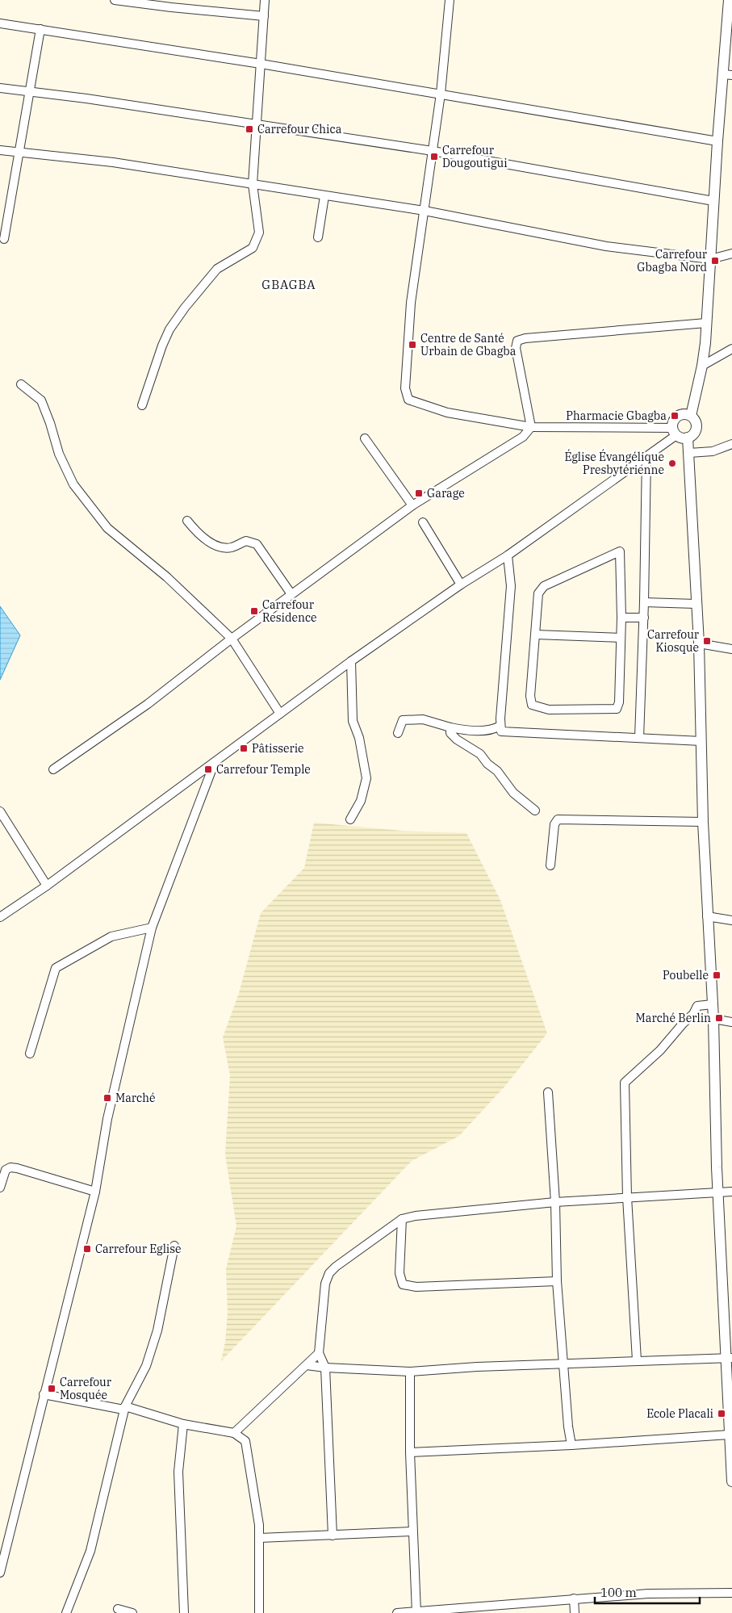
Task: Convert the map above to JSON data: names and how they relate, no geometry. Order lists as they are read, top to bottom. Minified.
{"districts":["GBAGBA"],"places":{"transit":["Carrefour Chica","Carrefour Dougoutigui","Carrefour Gbagba Nord","Centre de Santé Urbain de Gbagba","Pharmacie Gbagba","Garage","Carrefour Residence","Carrefour Kiosque","Pâtisserie","Carrefour Temple","Poubelle","Marché Berlin","Marché","Carrefour Eglise","Carrefour Mosquée","Ecole Placali"],"other":["Église Évangélique Presbytérienne"]},"scale_bar":"100 m"}
